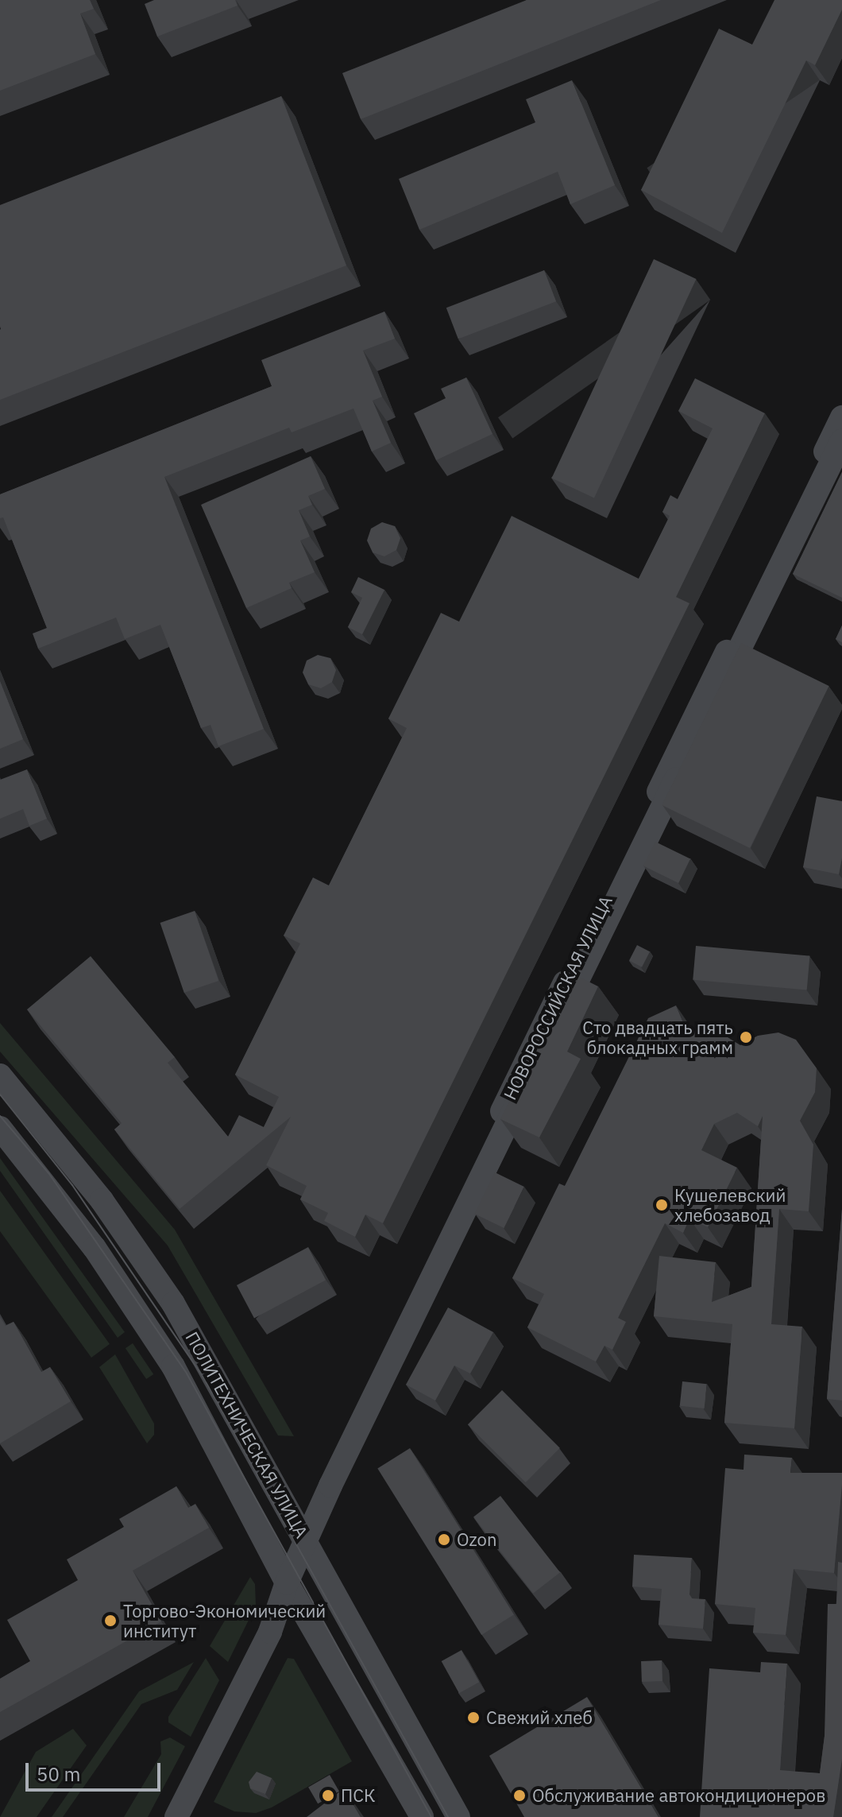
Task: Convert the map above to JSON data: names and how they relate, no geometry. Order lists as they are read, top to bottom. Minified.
{"streets":{"main road":["НОВОРОССИЙСКАЯ УЛИЦА","ПОЛИТЕХНИЧЕСКАЯ УЛИЦА"]},"crossings":[["НОВОРОССИЙСКАЯ УЛИЦА","ПОЛИТЕХНИЧЕСКАЯ УЛИЦА"]],"places":["Сто двадцать пять блокадных грамм","Кушелевский хлебозавод","Ozon","Торгово-Экономический институт","Свежий хлеб","ПСК","Обслуживание автокондиционеров"],"scale_bar":"50 m"}
